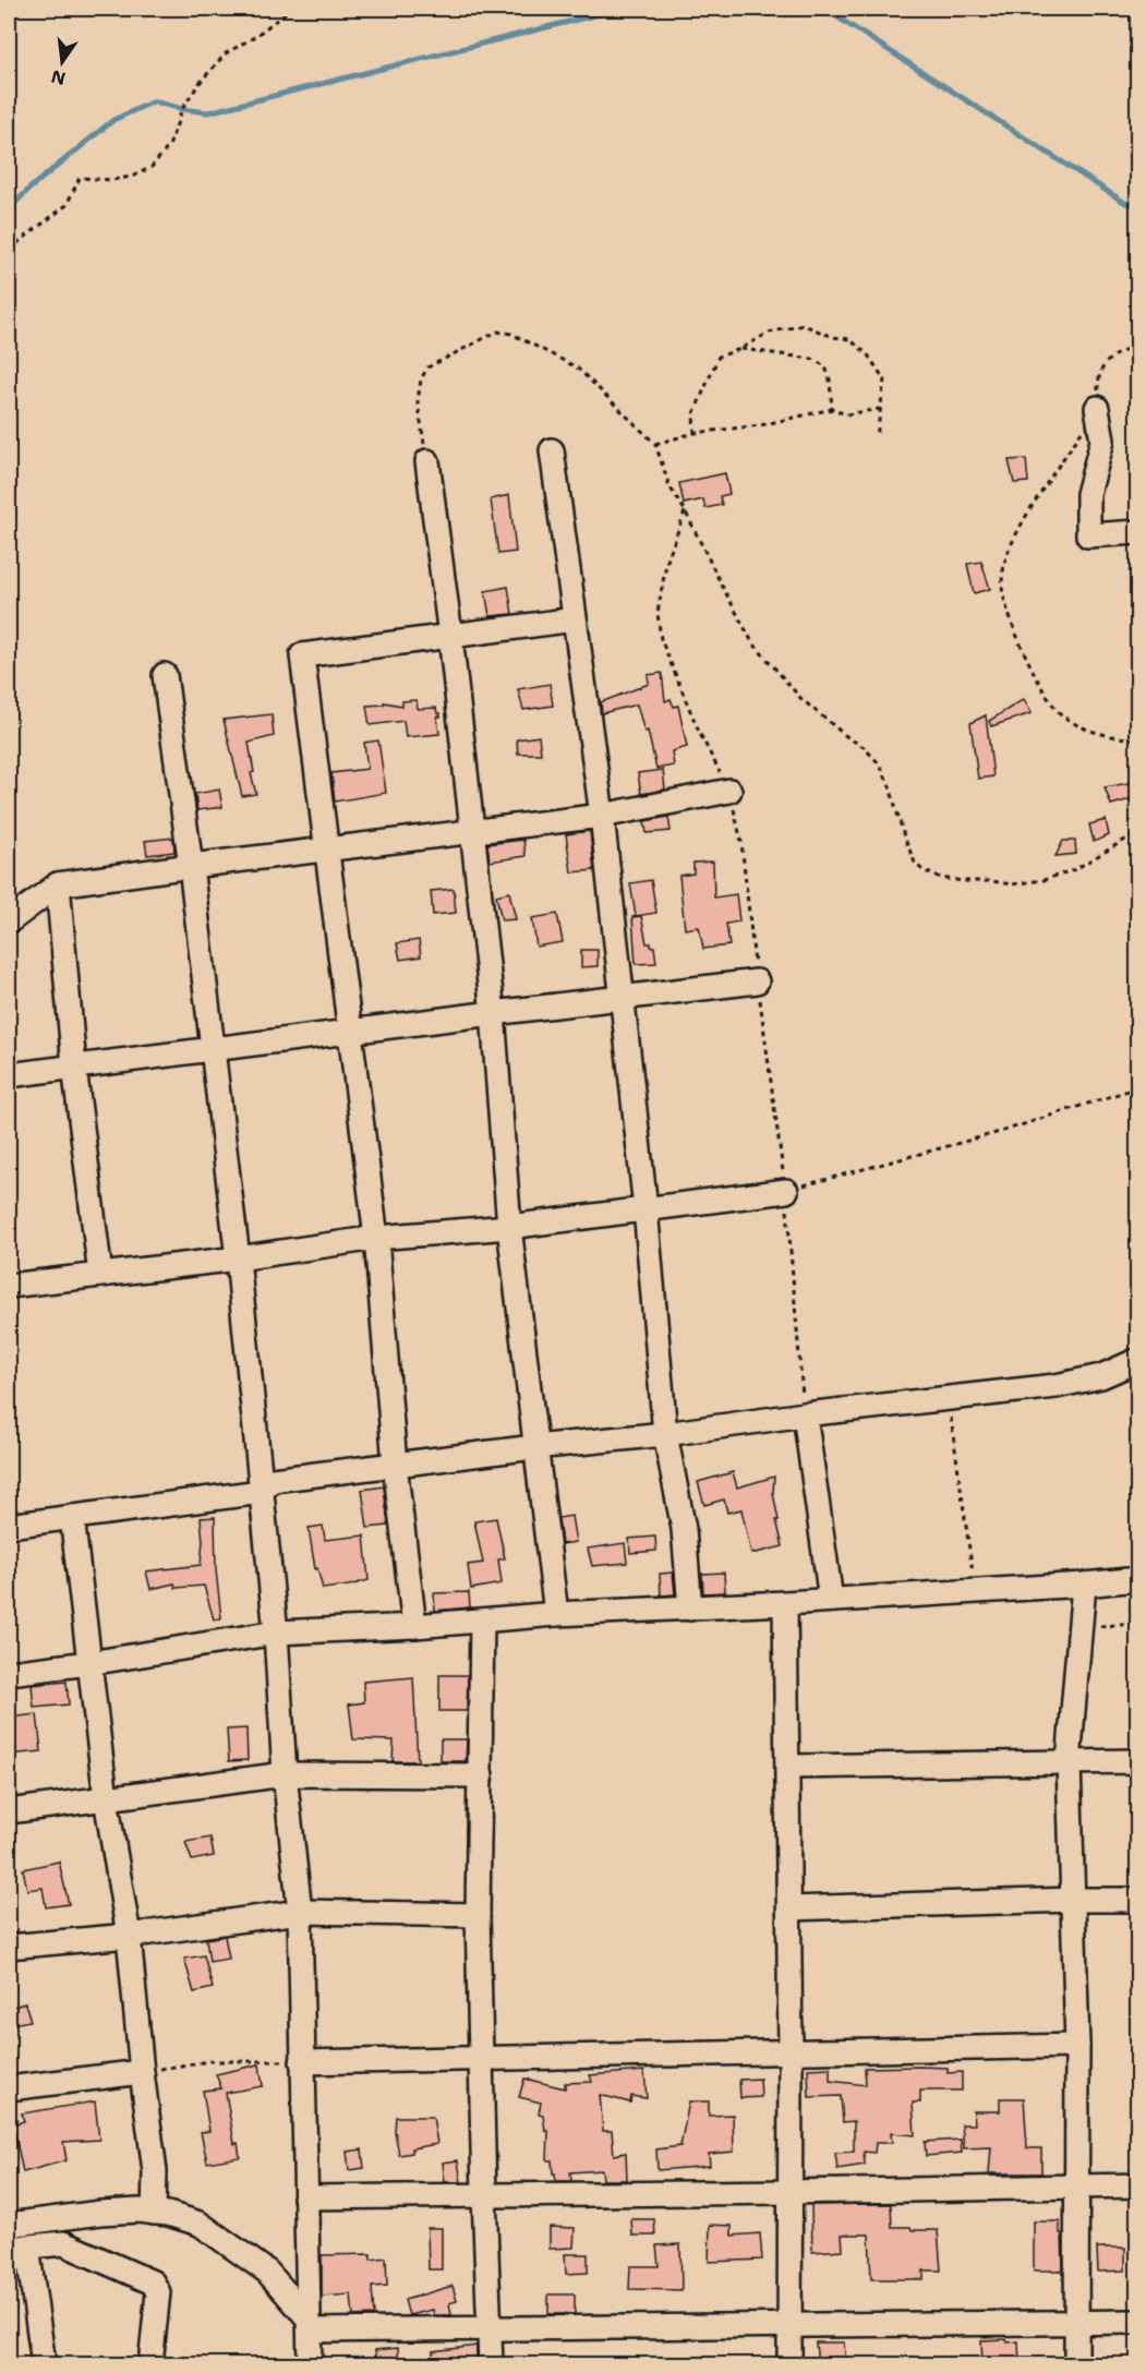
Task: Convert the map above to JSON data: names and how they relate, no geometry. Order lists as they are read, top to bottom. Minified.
{"north":"bottom"}
